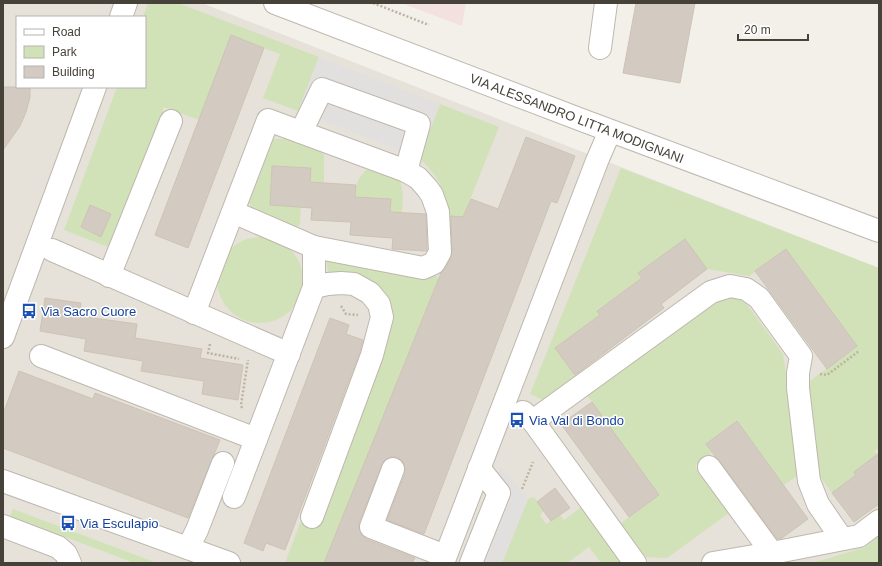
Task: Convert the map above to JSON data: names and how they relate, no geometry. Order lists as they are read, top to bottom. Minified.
{"streets":{"street":["VIA ALESSANDRO LITTA MODIGNANI"]},"places":{"bus stop":["Via Sacro Cuore","Via Val di Bondo","Via Esculapio"]},"legend":["Road","Park","Building"],"scale_bar":"20 m"}
